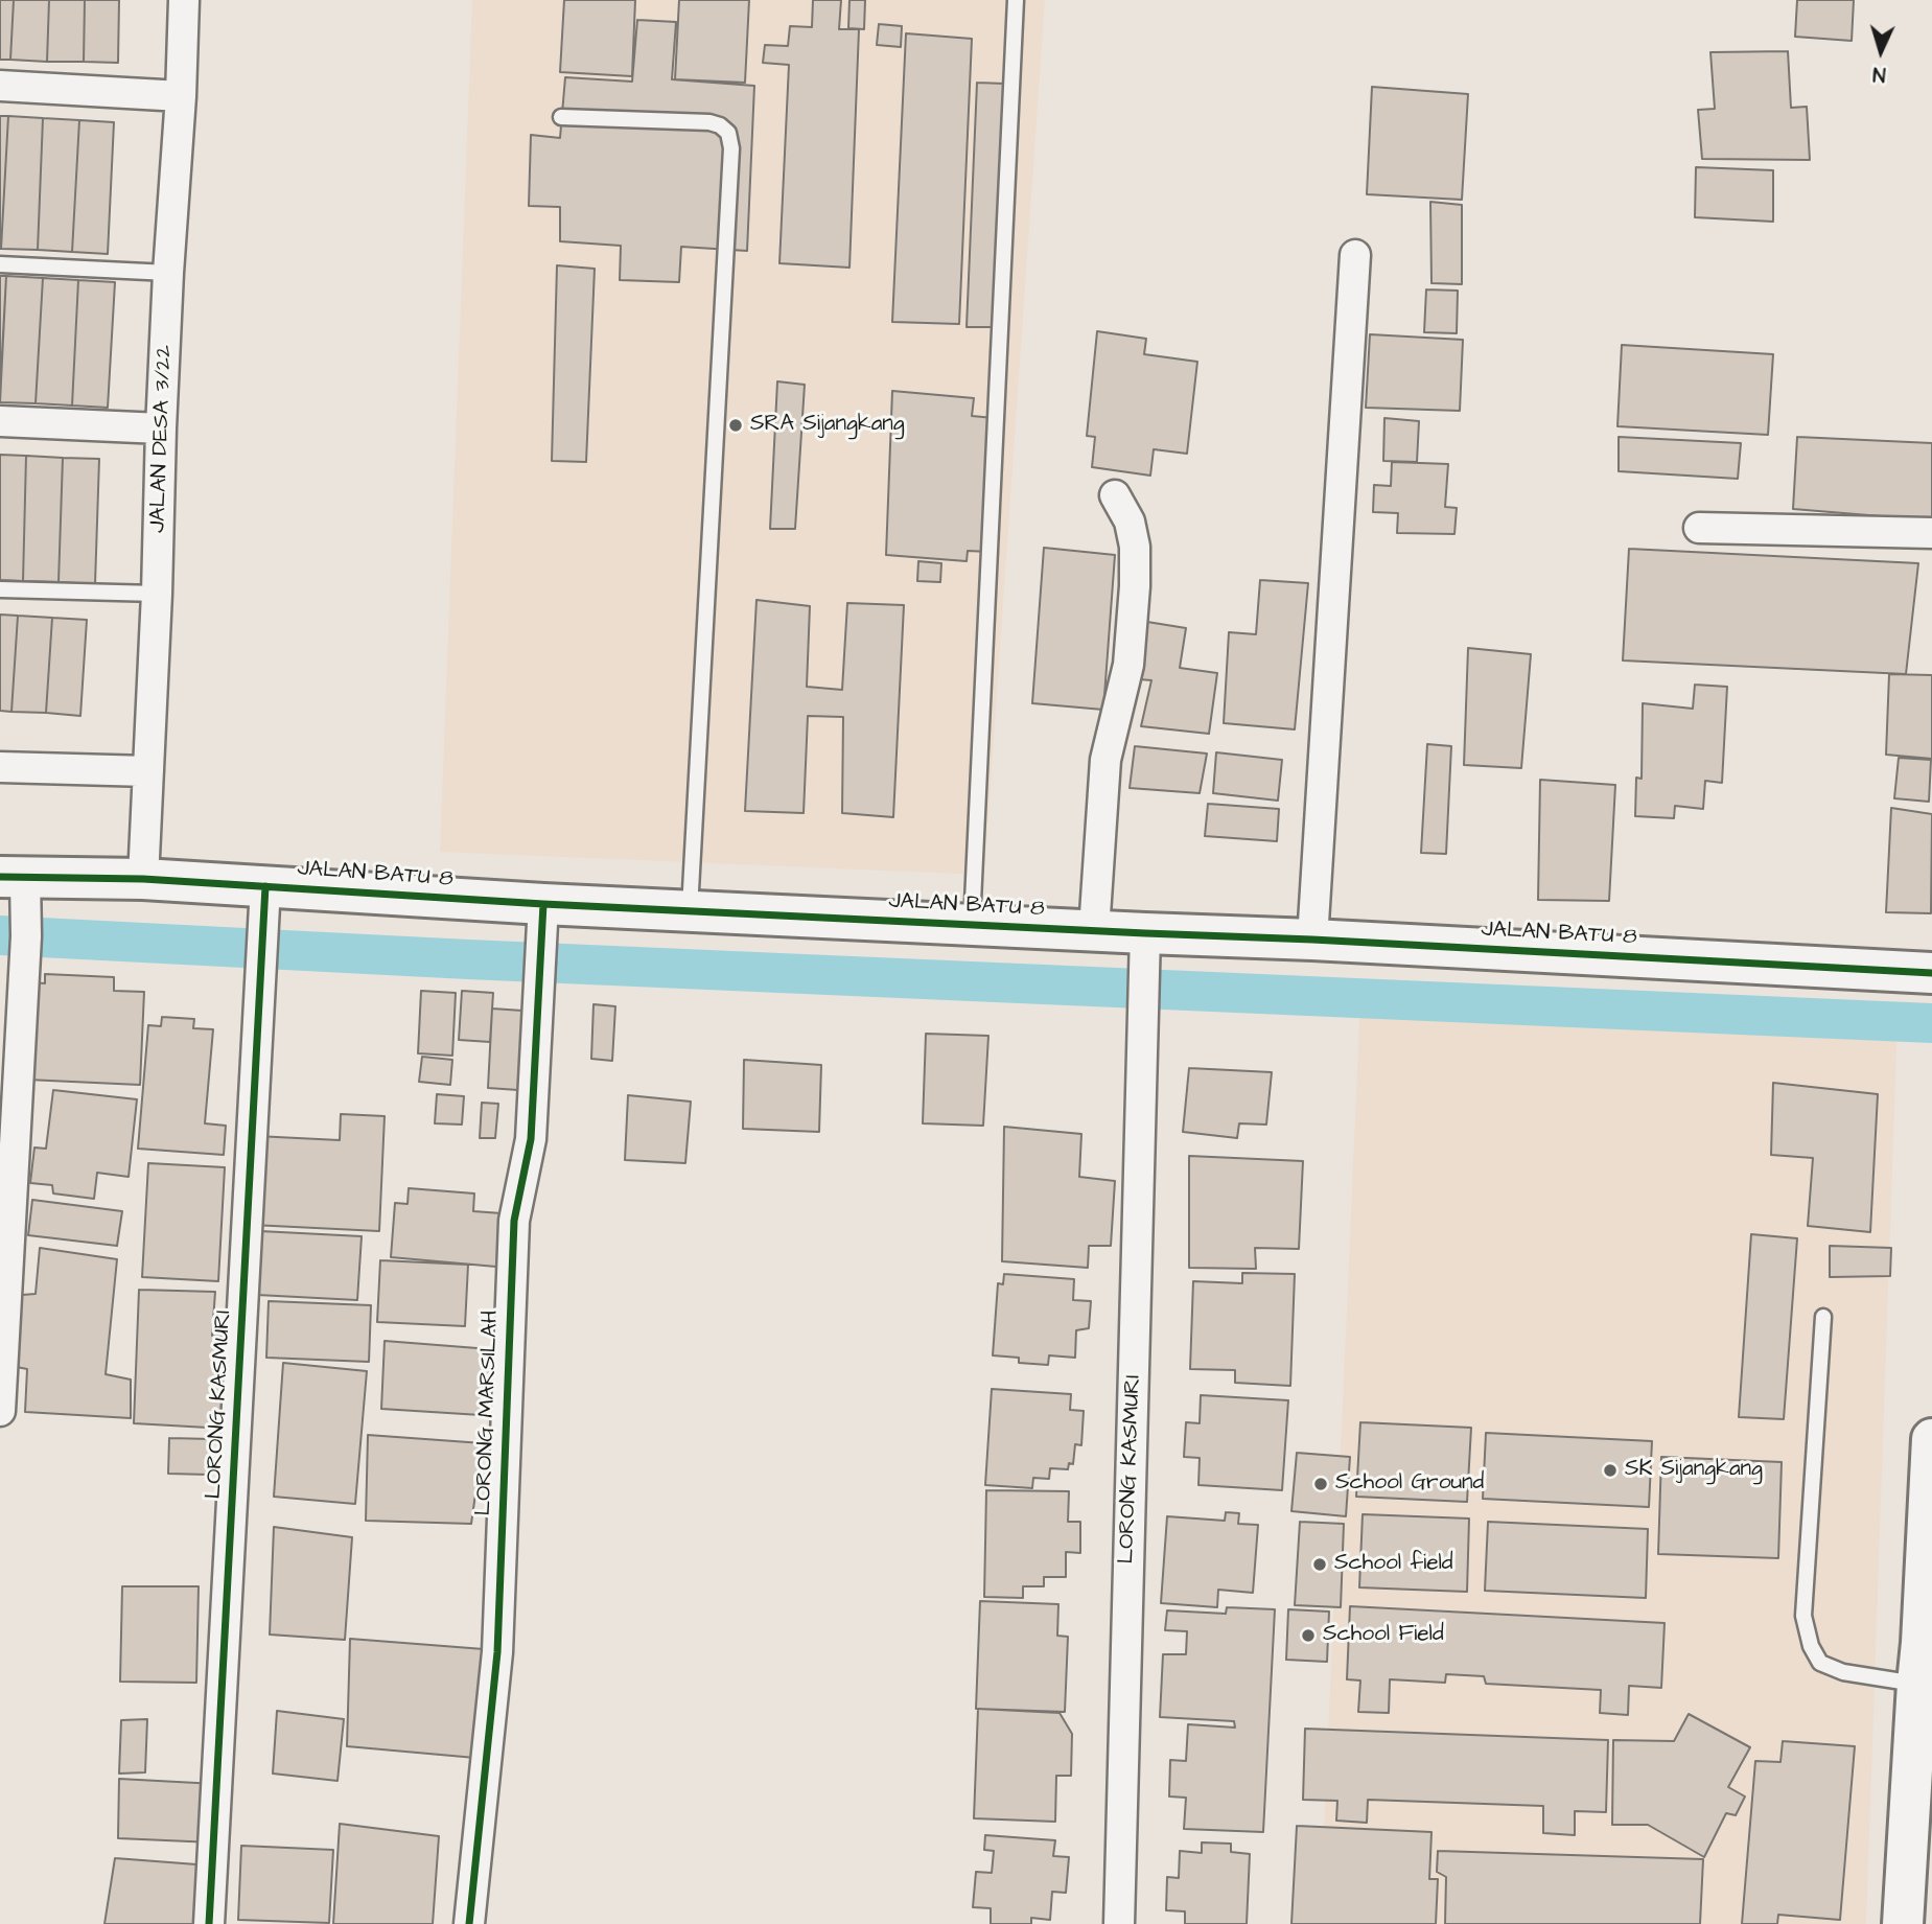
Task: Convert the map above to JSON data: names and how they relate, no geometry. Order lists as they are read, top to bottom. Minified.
{"streets":{"street":["JALAN DESA 3/22","JALAN BATU 8","LORONG KASMURI","LORONG MARSILAH"]},"crossings":[["JALAN DESA 3/22","JALAN BATU 8"],["JALAN BATU 8","LORONG KASMURI"],["JALAN BATU 8","LORONG MARSILAH"]],"places":["SRA Sijangkang","SK Sijangkang","School Ground","School field","School Field"],"north":"bottom"}
